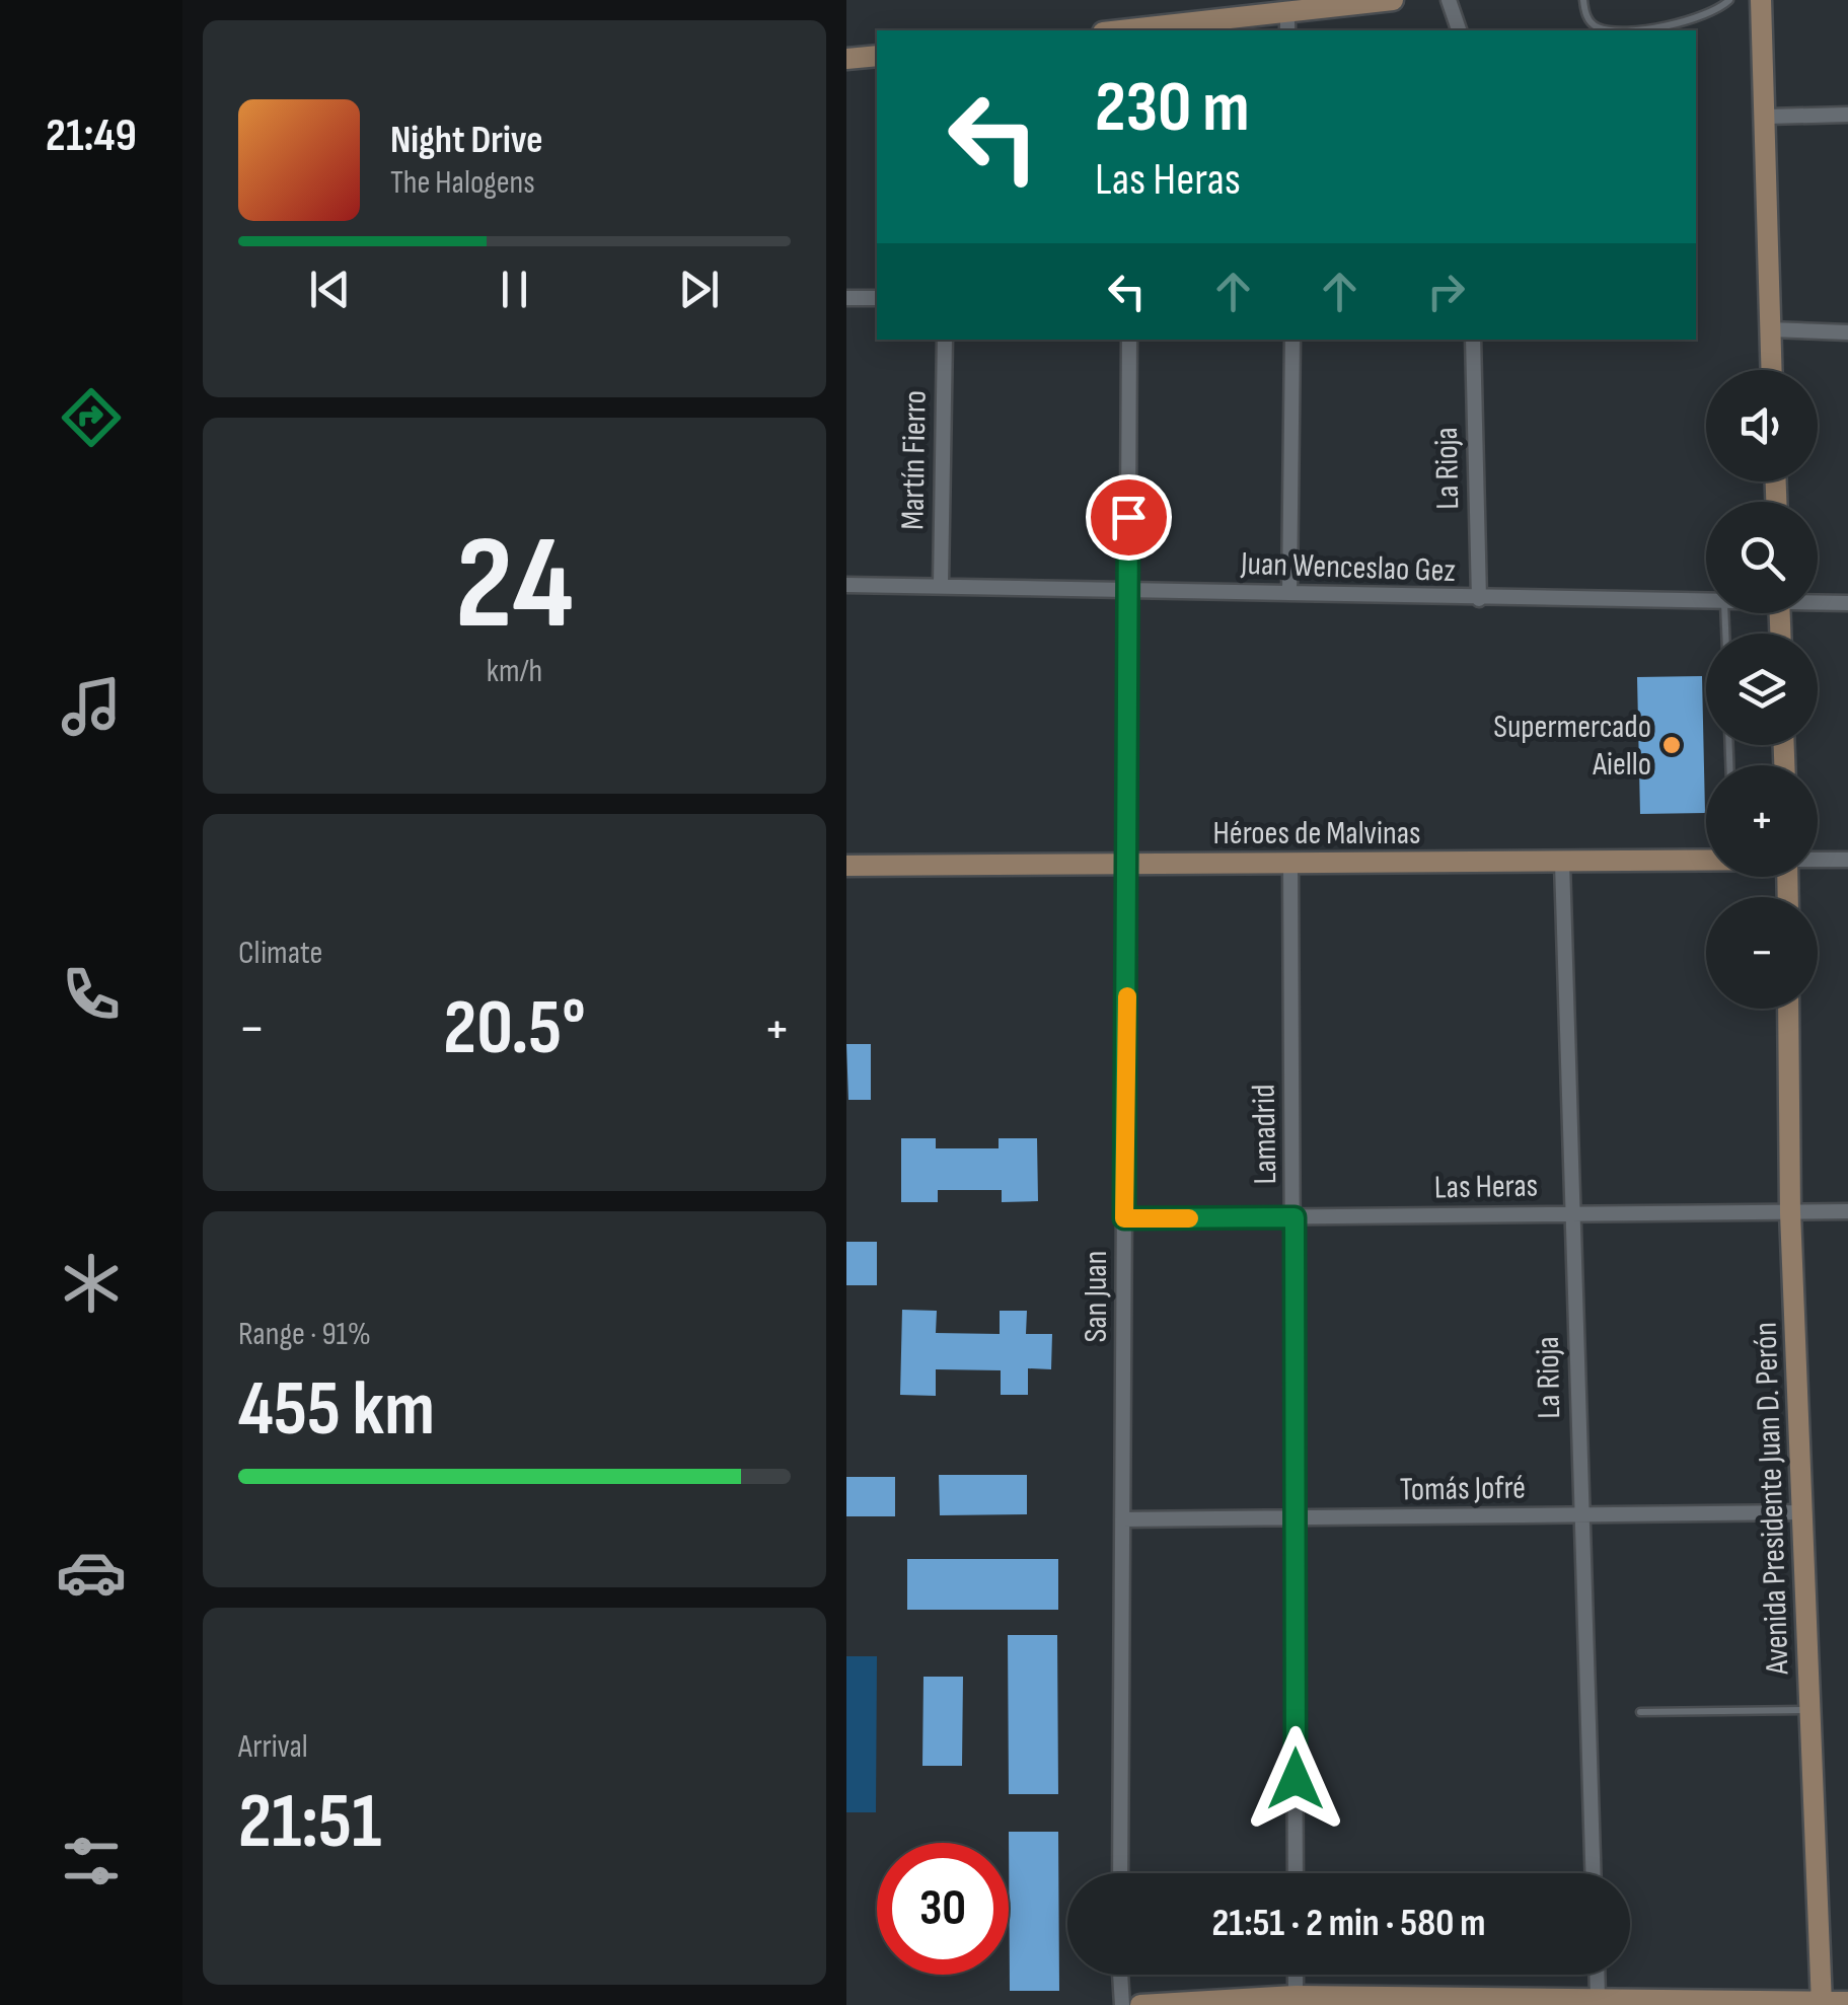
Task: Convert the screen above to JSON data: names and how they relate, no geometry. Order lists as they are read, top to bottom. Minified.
{"streets":{"main road":["Héroes de Malvinas","Avenida Presidente Juan D. Perón"],"street":["Martín Fierro","La Rioja","Juan Wenceslao Gez","Lamadrid","Las Heras","San Juan","Tomás Jofré"]},"crossings":[["Martín Fierro","Juan Wenceslao Gez"],["La Rioja","Juan Wenceslao Gez"],["La Rioja","Héroes de Malvinas"],["La Rioja","Las Heras"],["La Rioja","Tomás Jofré"],["Juan Wenceslao Gez","San Juan"],["Héroes de Malvinas","Lamadrid"],["Héroes de Malvinas","San Juan"],["Lamadrid","Las Heras"],["Lamadrid","Tomás Jofré"],["Las Heras","San Juan"],["Las Heras","Avenida Presidente Juan D. Perón"],["San Juan","Tomás Jofré"],["Tomás Jofré","Avenida Presidente Juan D. Perón"]],"places":["Supermercado Aiello"],"page":{"tabs":"21:49","turn":["230 m","Las Heras"],"song":["Night Drive","The Halogens"],"map_buttons":["+","−"],"tile":[["24","km/h"],"Climate",["Range · 91%","455 km"],["Arrival","21:51"]],"heat":["−","20.5°","+"],"limit":"30","trip":"21:51 · 2 min · 580 m"}}
